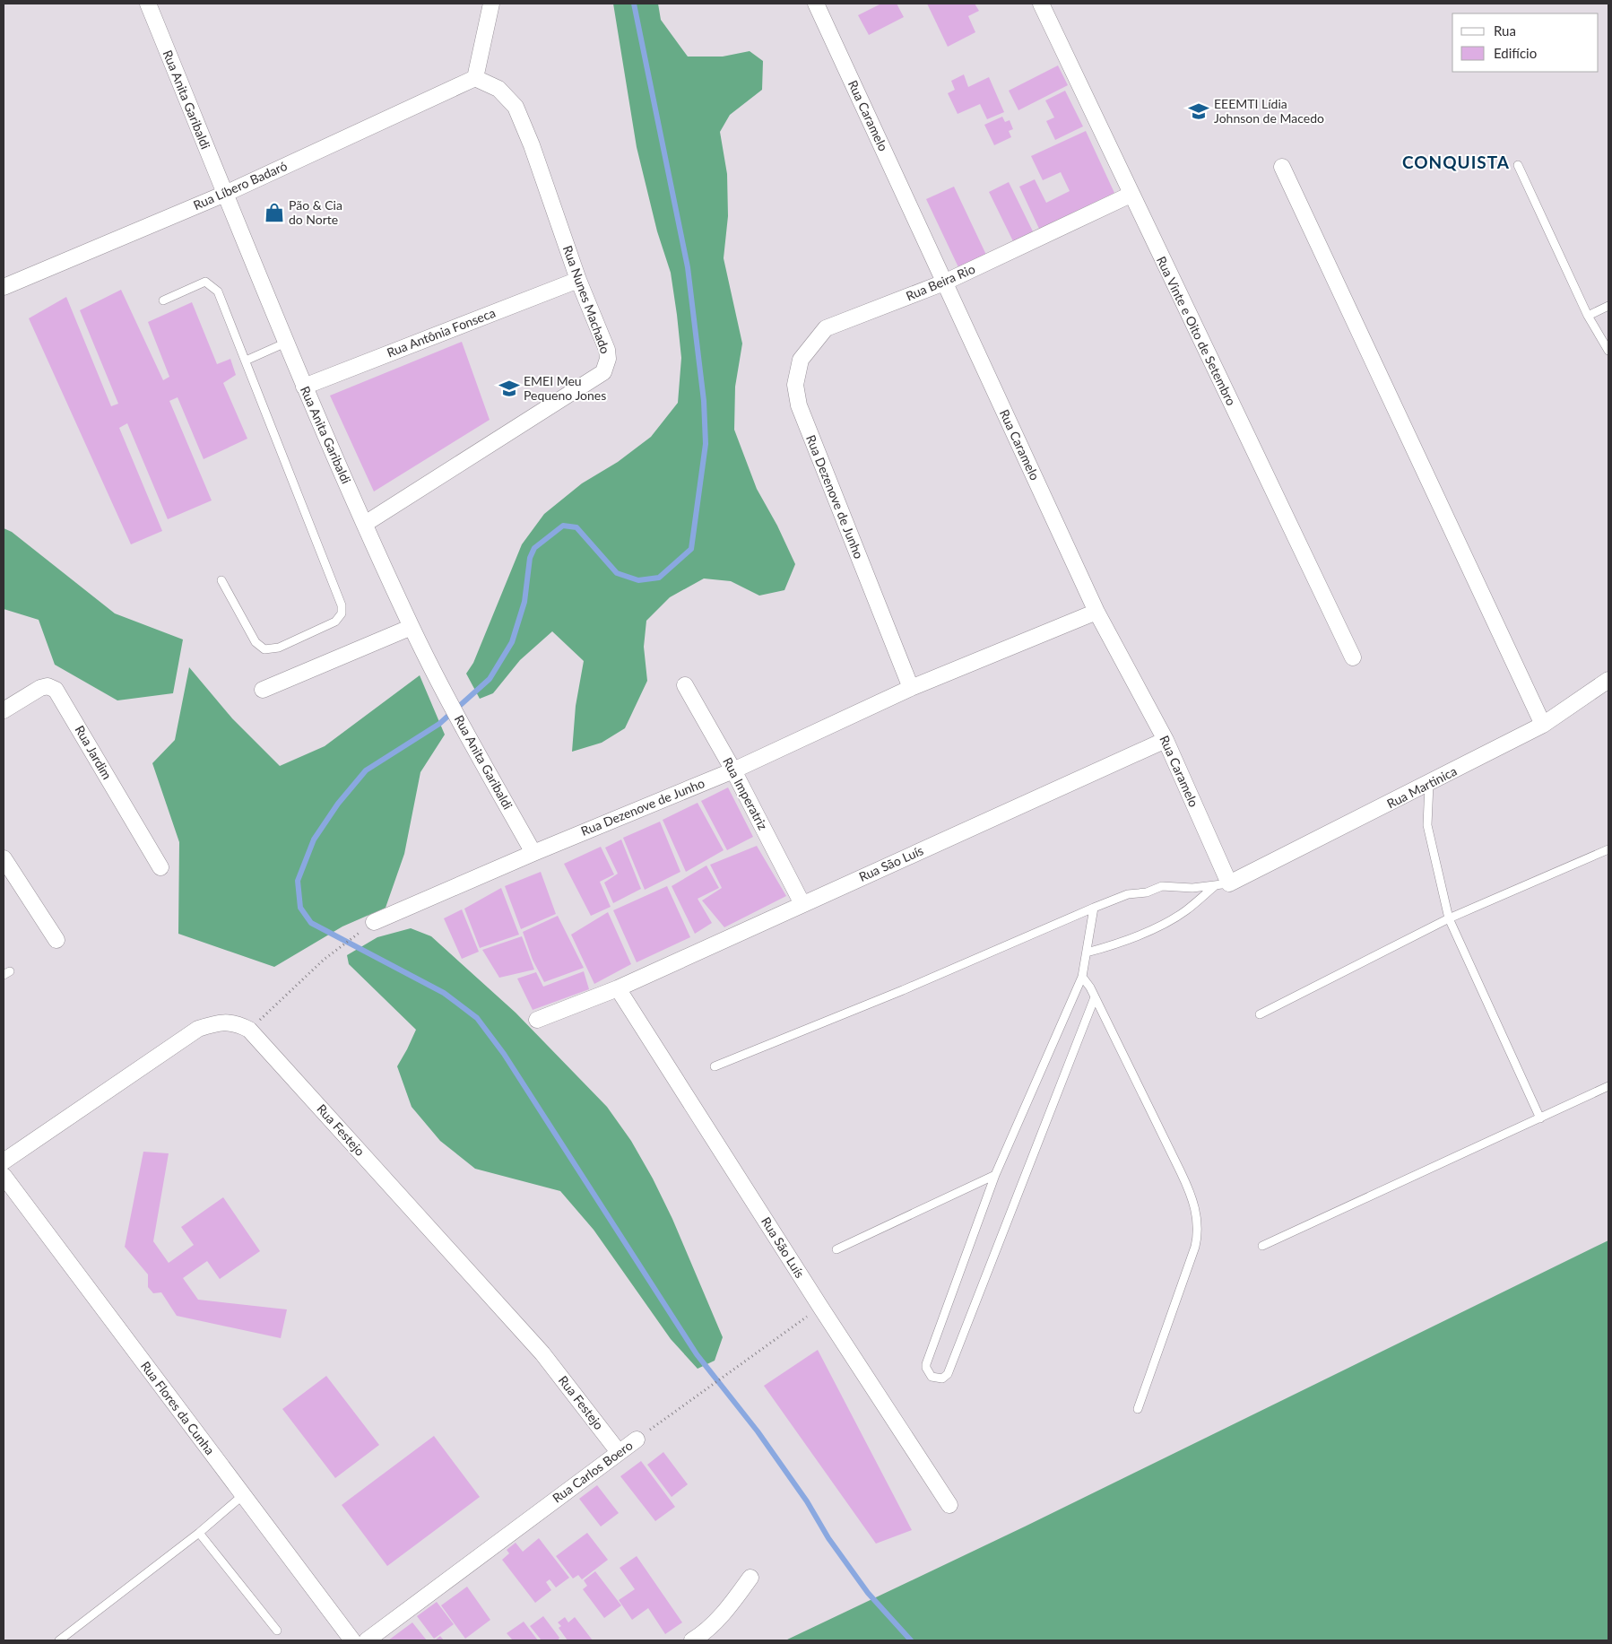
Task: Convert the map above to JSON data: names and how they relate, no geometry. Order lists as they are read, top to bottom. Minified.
{"streets":{"street":["Rua Anita Garibaldi","Rua Caramelo","Rua Líbero Badaró","Rua Beira Rio","Rua Nunes Machado","Rua Vinte e Oito de Setembro","Rua Antônia Fonseca","Rua Dezenove de Junho","Rua Jardim","Rua Martinica","Rua Imperatriz","Rua São Luís","Rua Festejo","Rua Flores da Cunha","Rua Carlos Boero"]},"crossings":[["Rua Anita Garibaldi","Rua Líbero Badaró"],["Rua Anita Garibaldi","Rua Nunes Machado"],["Rua Anita Garibaldi","Rua Antônia Fonseca"],["Rua Anita Garibaldi","Rua Dezenove de Junho"],["Rua Caramelo","Rua Beira Rio"],["Rua Caramelo","Rua Dezenove de Junho"],["Rua Caramelo","Rua Martinica"],["Rua Caramelo","Rua São Luís"],["Rua Líbero Badaró","Rua Nunes Machado"],["Rua Beira Rio","Rua Vinte e Oito de Setembro"],["Rua Beira Rio","Rua Dezenove de Junho"],["Rua Nunes Machado","Rua Antônia Fonseca"],["Rua Dezenove de Junho","Rua Imperatriz"],["Rua Imperatriz","Rua São Luís"],["Rua São Luís","Rua Carlos Boero"],["Rua Festejo","Rua Carlos Boero"]],"districts":["CONQUISTA"],"places":{"school or university":["EEEMTI Lídia Johnson de Macedo","EMEI Meu Pequeno Jones"],"shop":["Pão & Cia do Norte"]},"legend":["Rua","Edifício"]}
